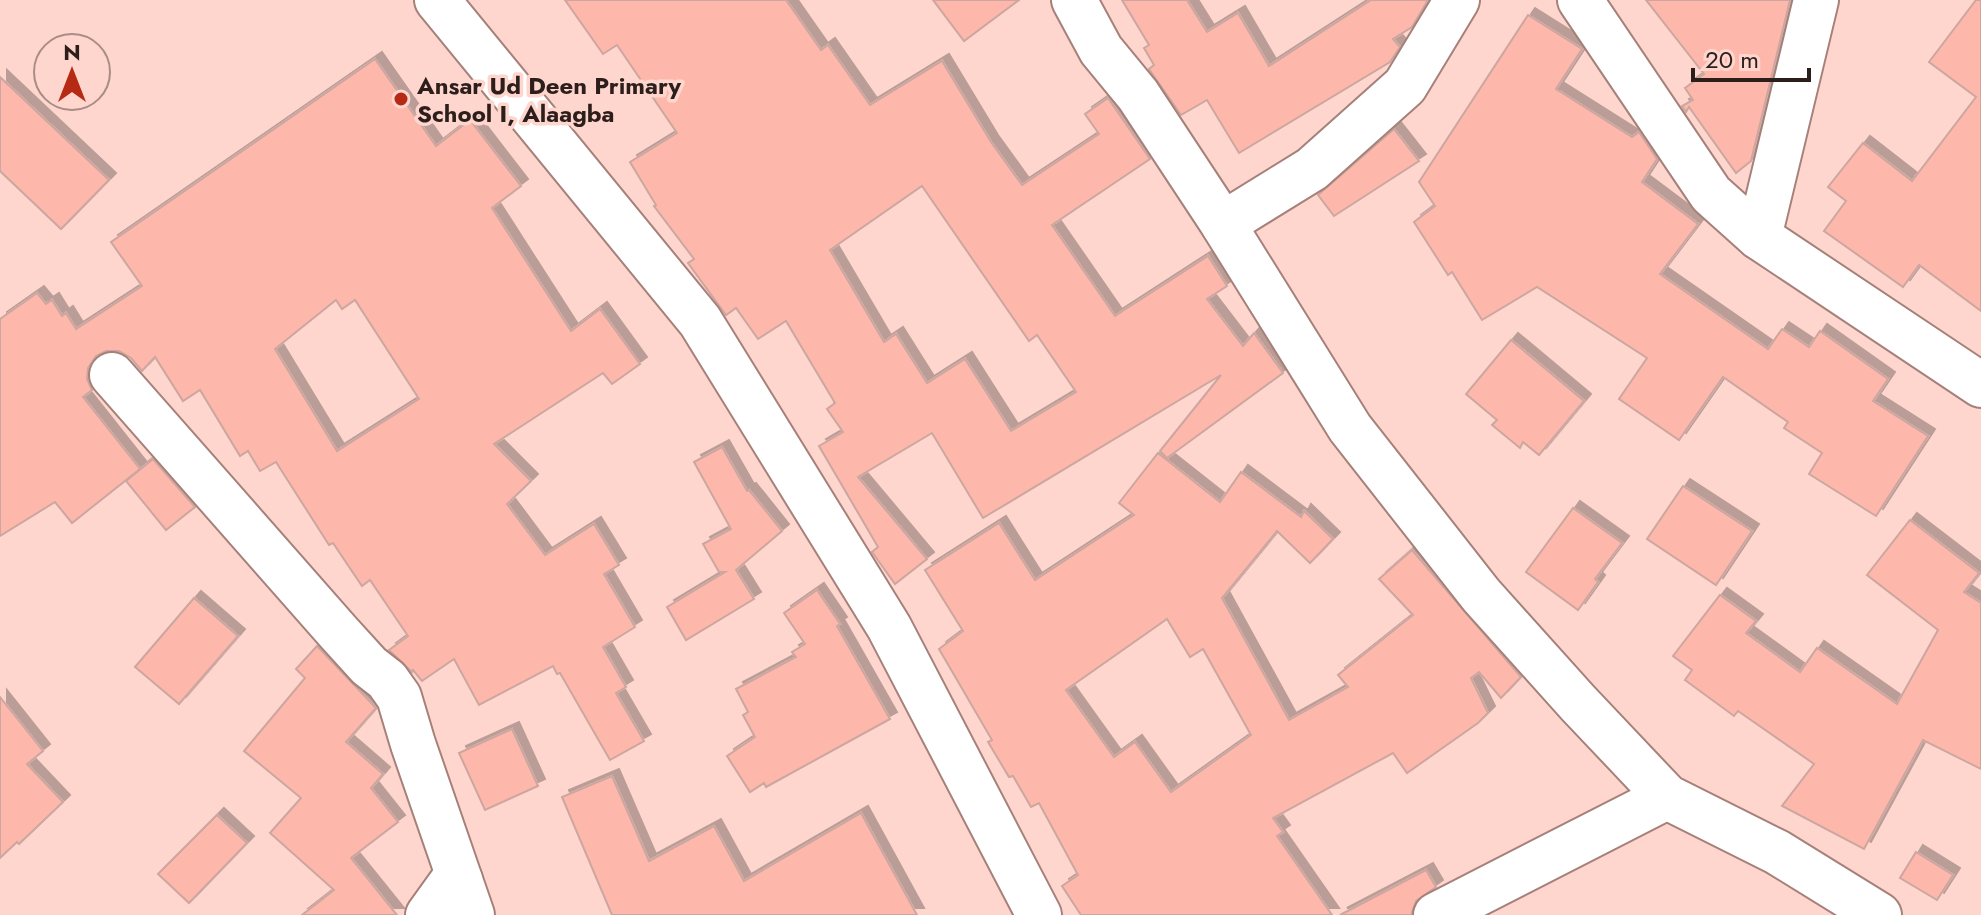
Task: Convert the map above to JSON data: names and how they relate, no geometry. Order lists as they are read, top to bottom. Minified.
{"places":["Ansar Ud Deen Primary School I, Alaagba"],"scale_bar":"20 m","north":"top"}
